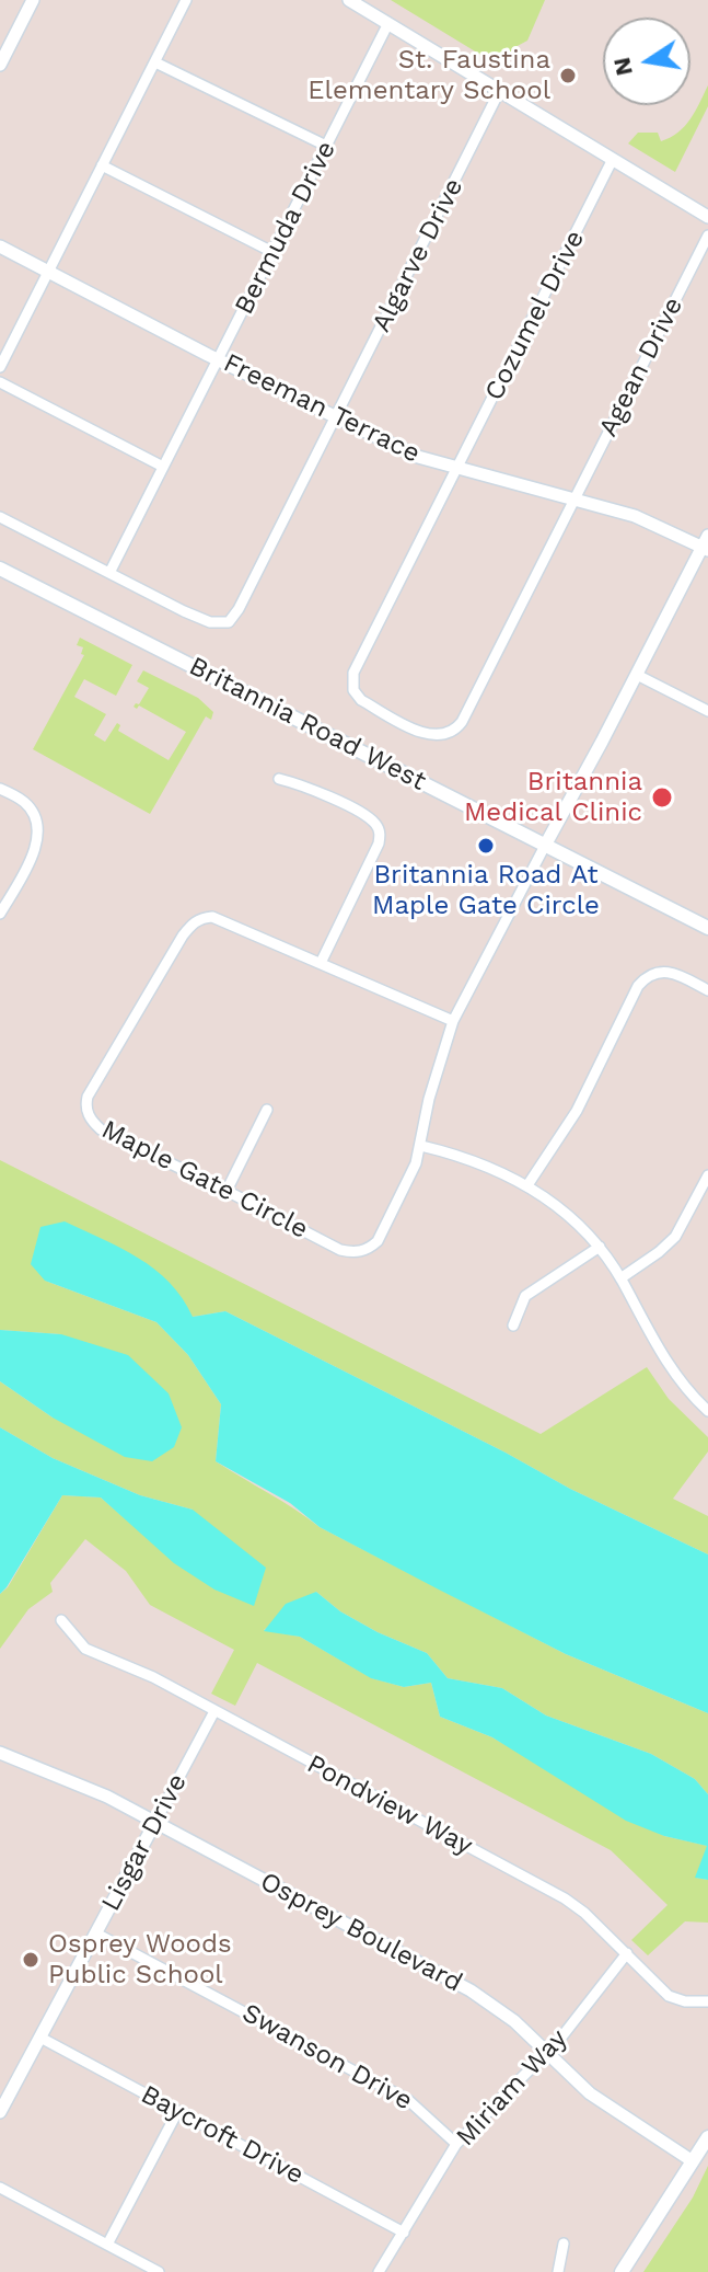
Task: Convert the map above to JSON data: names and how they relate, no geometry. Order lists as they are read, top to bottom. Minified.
{"streets":{"main road":["Britannia Road West"],"street":["Bermuda Drive","Algarve Drive","Cozumel Drive","Agean Drive","Freeman Terrace","Maple Gate Circle","Pondview Way","Lisgar Drive","Osprey Boulevard","Swanson Drive","Miriam Way","Baycroft Drive"]},"crossings":[["Bermuda Drive","Algarve Drive"],["Bermuda Drive","Freeman Terrace"],["Algarve Drive","Freeman Terrace"],["Cozumel Drive","Agean Drive"],["Cozumel Drive","Freeman Terrace"],["Agean Drive","Freeman Terrace"],["Britannia Road West","Maple Gate Circle"],["Pondview Way","Lisgar Drive"],["Pondview Way","Miriam Way"],["Lisgar Drive","Osprey Boulevard"],["Lisgar Drive","Swanson Drive"],["Lisgar Drive","Baycroft Drive"],["Osprey Boulevard","Miriam Way"],["Swanson Drive","Miriam Way"],["Miriam Way","Baycroft Drive"]],"places":["St. Faustina Elementary School","Britannia Medical Clinic","Britannia Road At Maple Gate Circle","Osprey Woods Public School"],"north":"left"}
